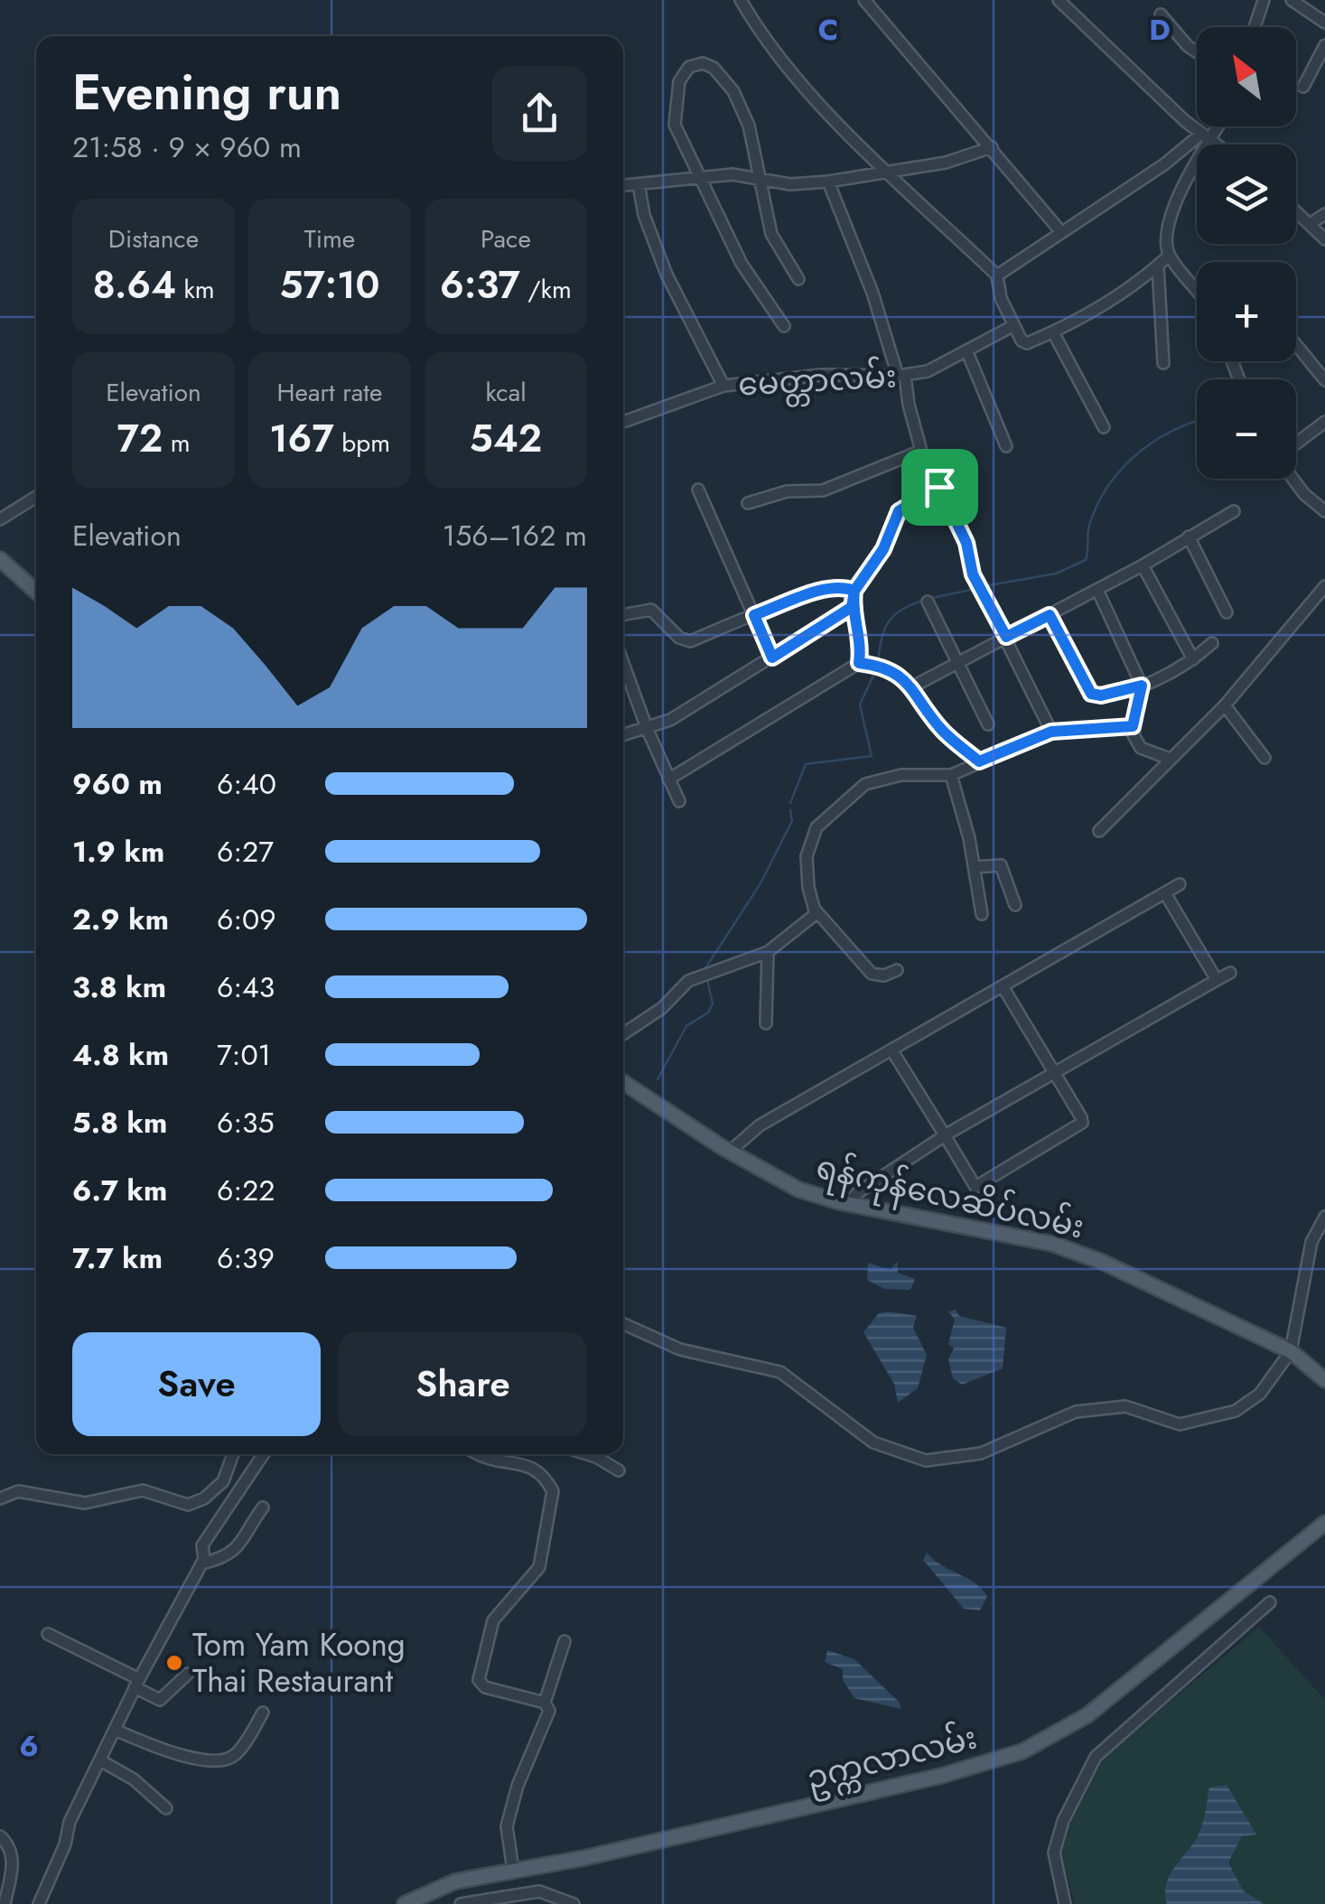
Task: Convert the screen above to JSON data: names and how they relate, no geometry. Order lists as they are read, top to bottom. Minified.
{"streets":{"main road":["ရန်ကုန်လေဆိပ်လမ်း","ဥက္ကလာလမ်း"],"street":["မေတ္တာလမ်း"]},"places":["Tom Yam Koong Thai Restaurant"],"north":"top left","page":{"map_buttons":["+","−"],"heading":["Evening run","21:58 · 9 × 960 m"],"stats":[["Distance","8.64 km"],["Time","57:10"],["Pace","6:37 /km"],["Elevation","72 m"],["Heart rate","167 bpm"],["kcal","542"]],"chart":["Elevation","156–162 m"],"list":[{"name":"960 m","note":"6:40"},{"name":"1.9 km","note":"6:27"},{"name":"2.9 km","note":"6:09"},{"name":"3.8 km","note":"6:43"},{"name":"4.8 km","note":"7:01"},{"name":"5.8 km","note":"6:35"},{"name":"6.7 km","note":"6:22"},{"name":"7.7 km","note":"6:39"}],"buttons":["Save","Share"]},"grid":{"columns":["C","D"],"rows":["6"]}}
